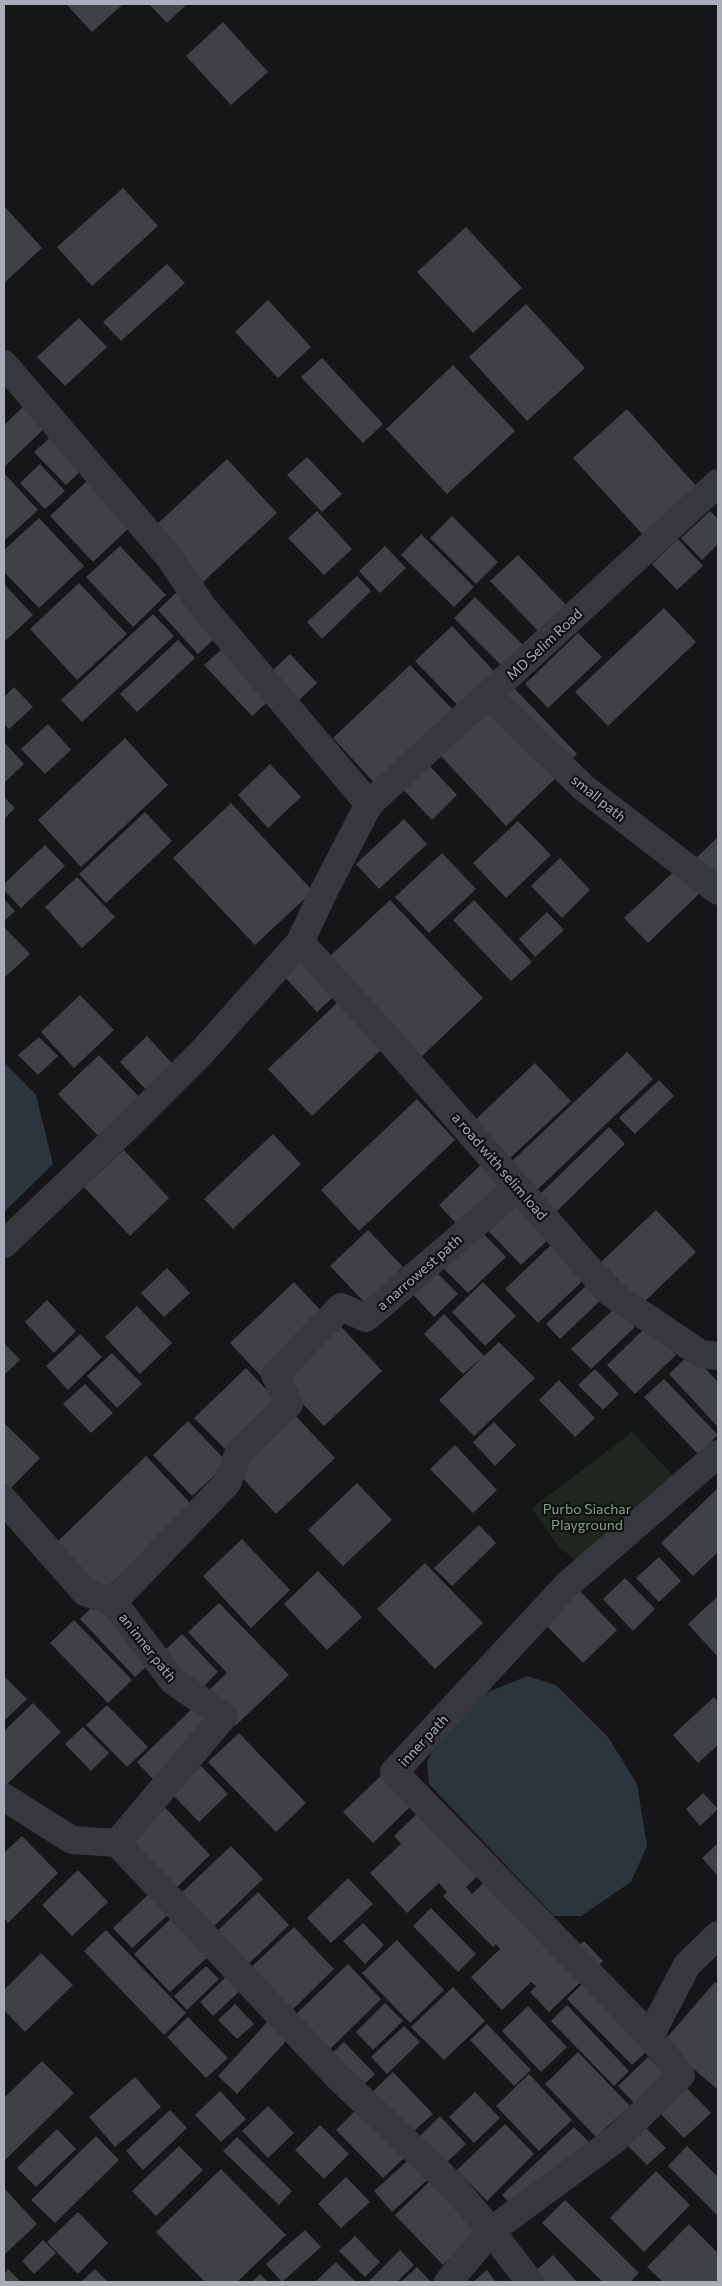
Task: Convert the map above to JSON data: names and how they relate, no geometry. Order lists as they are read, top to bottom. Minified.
{"streets":{"street":["MD Selim Road","small path","a road with selim load","a narrowest path","an inner path","inner path"]},"crossings":[["MD Selim Road","small path"],["a road with selim load","a narrowest path"],["a narrowest path","an inner path"]],"parks":["Purbo Siachar Playground"]}
